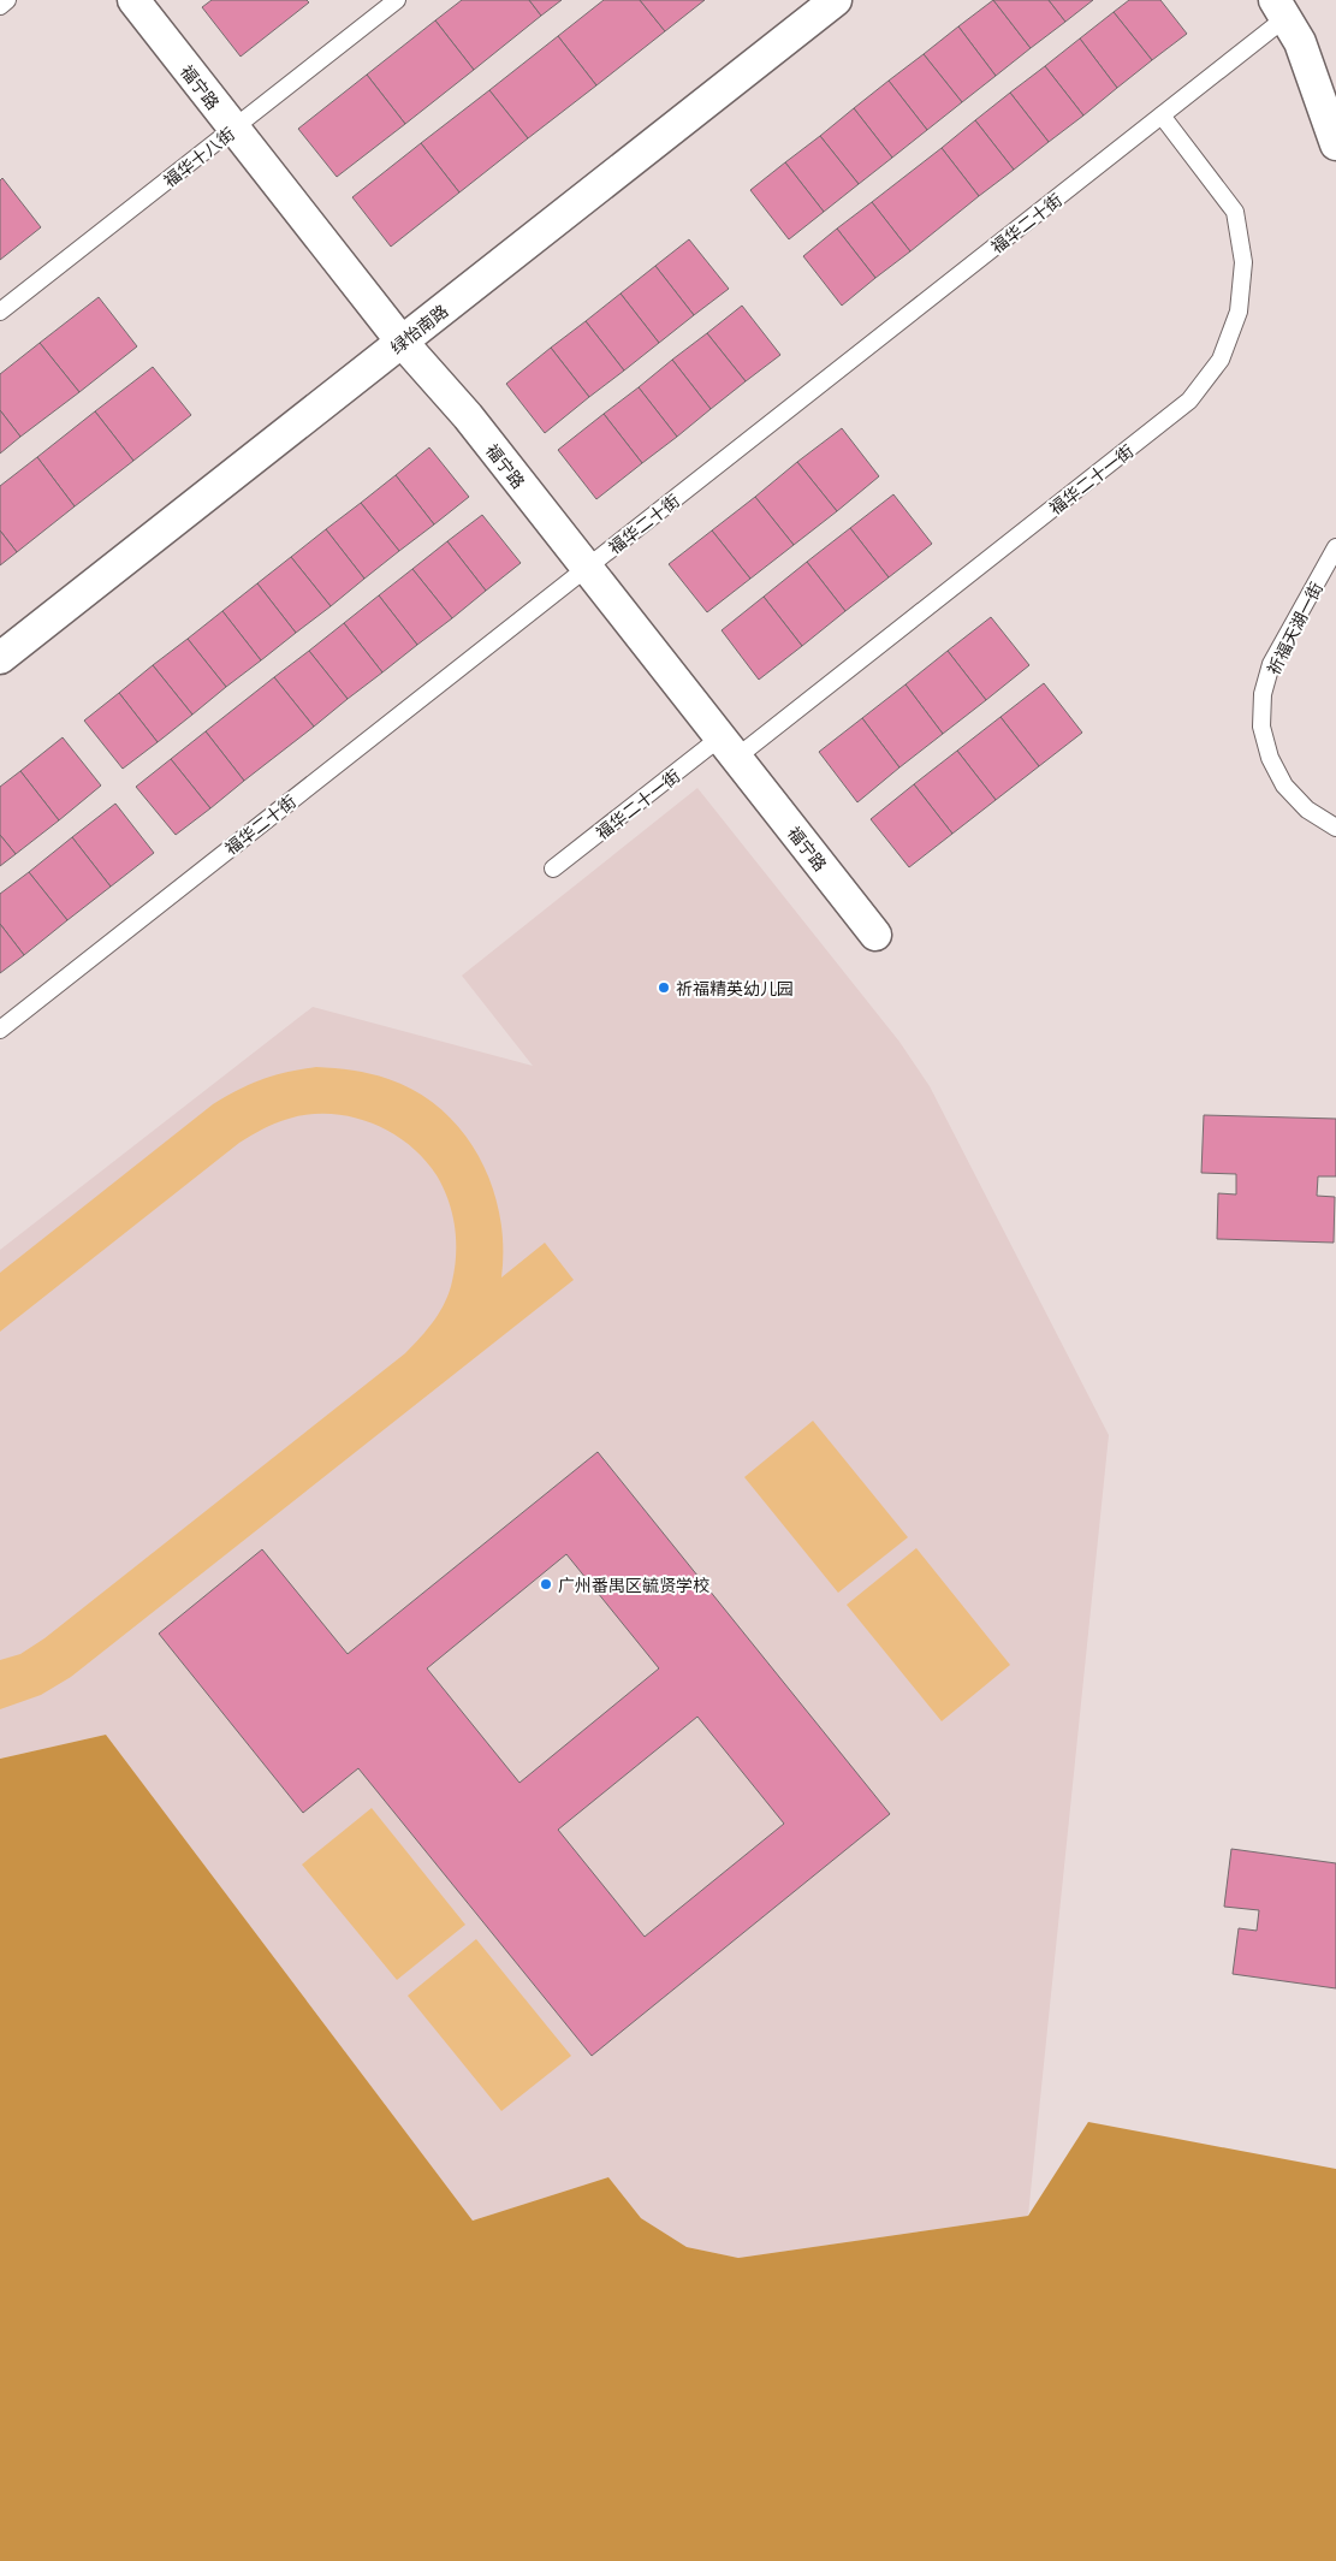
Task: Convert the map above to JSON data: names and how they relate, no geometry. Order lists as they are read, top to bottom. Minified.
{"streets":{"street":["福宁路","绿怡南路"],"lane":["福华十八街","福华二十街","福华二十一街","祈福天湖一街"]},"crossings":[["福宁路","福华十八街"],["福宁路","福华二十街"],["福宁路","绿怡南路"],["福宁路","福华二十一街"],["福华二十街","福华二十一街"]],"places":["祈福精英幼儿园","广州番禺区毓贤学校"]}
